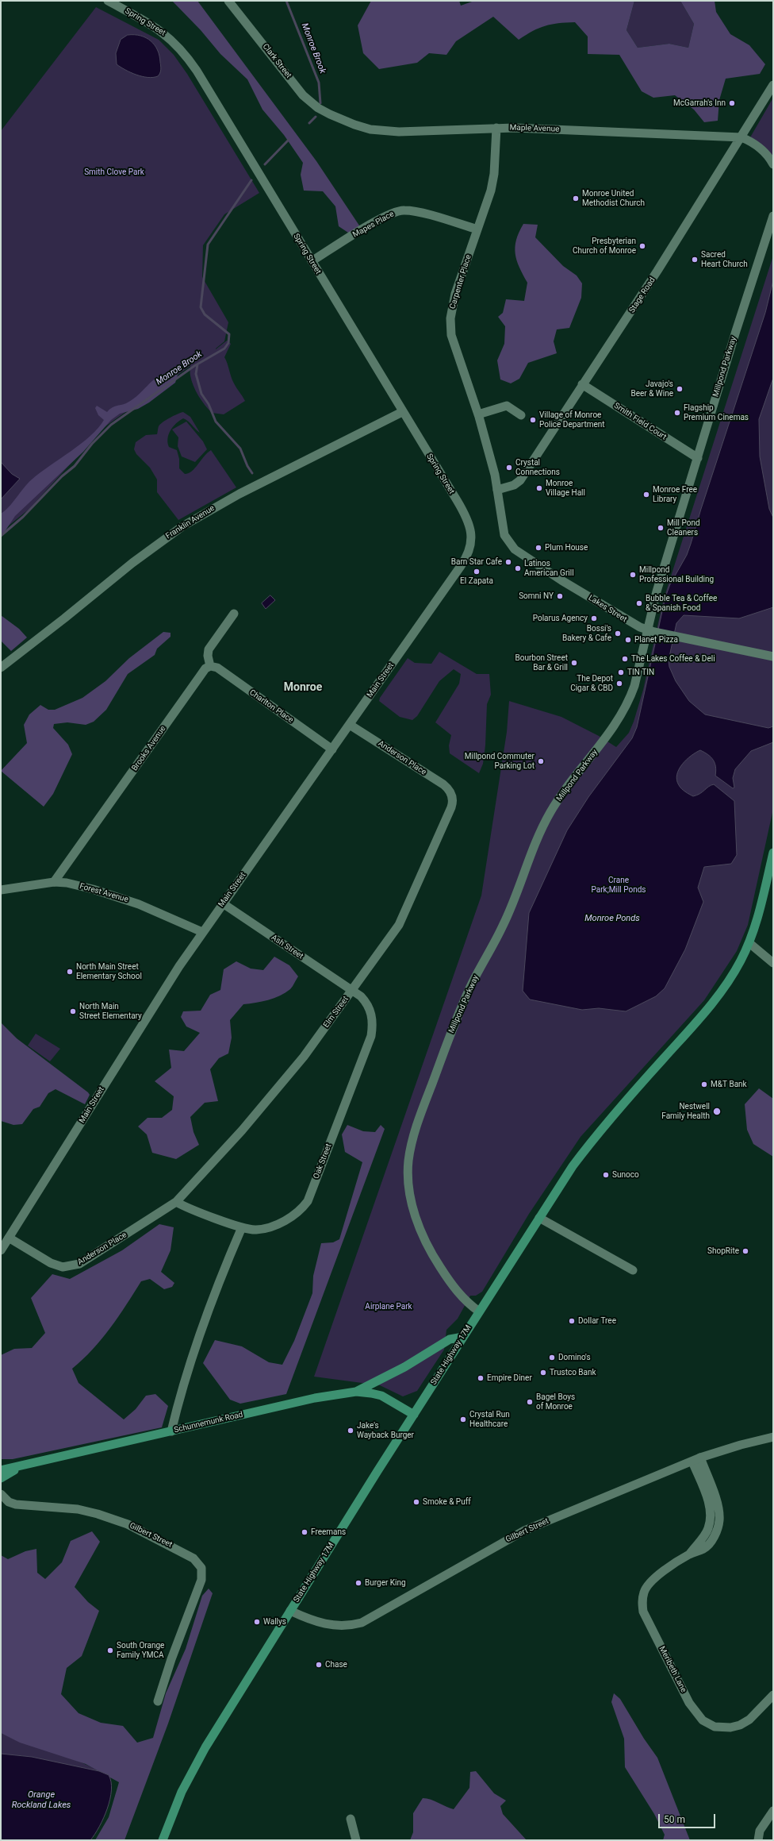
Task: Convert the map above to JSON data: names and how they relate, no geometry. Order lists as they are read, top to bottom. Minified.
{"streets":{"main road":["State Highway 17M","Schunnemunk Road"],"street":["Spring Street","Clark Street","Maple Avenue","Mapes Place","Carpenter Place","Stage Road","Millpond Parkway","Smith Field Court","Franklin Avenue","Lakes Street","Main Street","Charlton Place","Brooks Avenue","Anderson Place","Forest Avenue","Ash Street","Elm Street","Oak Street","Gilbert Street","Meribeth Lane"]},"crossings":[["Spring Street","Mapes Place"],["Spring Street","Franklin Avenue"],["Spring Street","Main Street"],["Clark Street","Maple Avenue"],["Maple Avenue","Carpenter Place"],["Maple Avenue","Stage Road"],["Mapes Place","Carpenter Place"],["Carpenter Place","Stage Road"],["Carpenter Place","Lakes Street"],["Stage Road","Smith Field Court"],["Stage Road","Lakes Street"],["Millpond Parkway","Smith Field Court"],["Millpond Parkway","Lakes Street"],["Millpond Parkway","State Highway 17M"],["Main Street","Charlton Place"],["Main Street","Anderson Place"],["Main Street","Forest Avenue"],["Main Street","Ash Street"],["Charlton Place","Brooks Avenue"],["Brooks Avenue","Forest Avenue"],["Anderson Place","Elm Street"],["Anderson Place","Oak Street"],["Ash Street","Elm Street"],["Ash Street","Oak Street"],["Elm Street","Oak Street"],["State Highway 17M","Schunnemunk Road"],["State Highway 17M","Gilbert Street"],["Gilbert Street","Meribeth Lane"]],"districts":["Monroe"],"water":["Monroe Brook","Monroe Ponds","Orange Rockland Lakes"],"parks":["Smith Clove Park","Crane Park;Mill Ponds","Airplane Park"],"places":["McGarrah's Inn","Monroe United Methodist Church","Presbyterian Church of Monroe","Sacred Heart Church","Javajo's Beer & Wine","Flagship Premium Cinemas","Village of Monroe Police Department","Crystal Connections","Monroe Village Hall","Monroe Free Library","Mill Pond Cleaners","Plum House","Barn Star Cafe","Latinos American Grill","El Zapata","Millpond Professional Building","Somni NY","Bubble Tea & Coffee & Spanish Food","Polarus Agency","Bossi's Bakery & Cafe","Planet Pizza","The Lakes Coffee & Deli","Bourbon Street Bar & Grill","TIN TIN","The Depot Cigar & CBD","Millpond Commuter Parking Lot","North Main Street Elementary School","North Main Street Elementary","M&T Bank","Nestwell Family Health","Sunoco","ShopRite","Dollar Tree","Domino's","Trustco Bank","Empire Diner","Bagel Boys of Monroe","Crystal Run Healthcare","Jake's Wayback Burger","Smoke & Puff","Freemans","Burger King","Wallys","South Orange Family YMCA","Chase"],"scale_bar":"50 m"}
